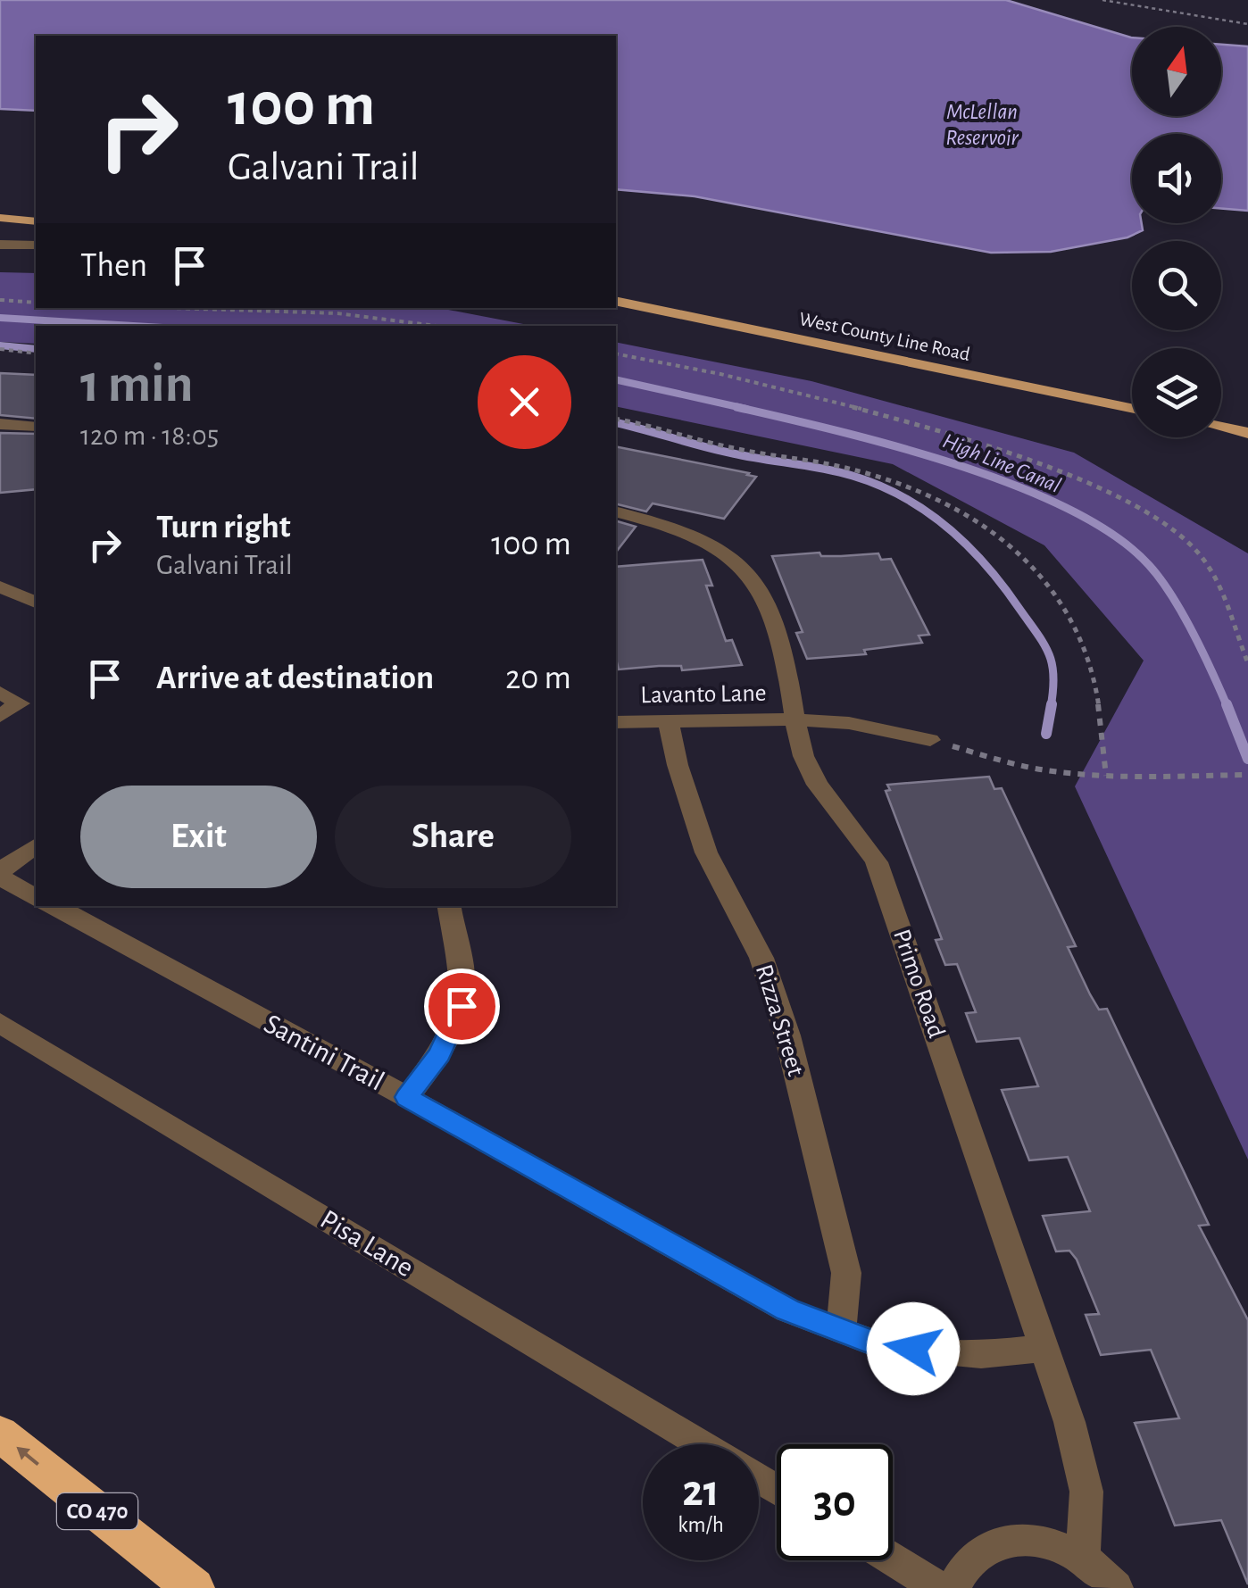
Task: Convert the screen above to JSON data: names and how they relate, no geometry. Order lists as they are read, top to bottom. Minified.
{"streets":{"highway":["CO 470"],"main road":["West County Line Road"],"street":["Lavanto Lane","Primo Road","Rizza Street","Santini Trail","Pisa Lane"]},"crossings":[["Lavanto Lane","Primo Road"],["Lavanto Lane","Rizza Street"],["Primo Road","Santini Trail"],["Rizza Street","Santini Trail"]],"water":["McLellan Reservoir","High Line Canal"],"north":"top","page":{"turn":["100 m","Galvani Trail"],"then":"Then","heading":["1 min","120 m · 18:05"],"list":[{"name":"Turn right","note":"Galvani Trail","value":"100 m"},{"name":"Arrive at destination","value":"20 m"}],"buttons":["Exit","Share"],"speed":"21 km/h","limit":"30"}}
